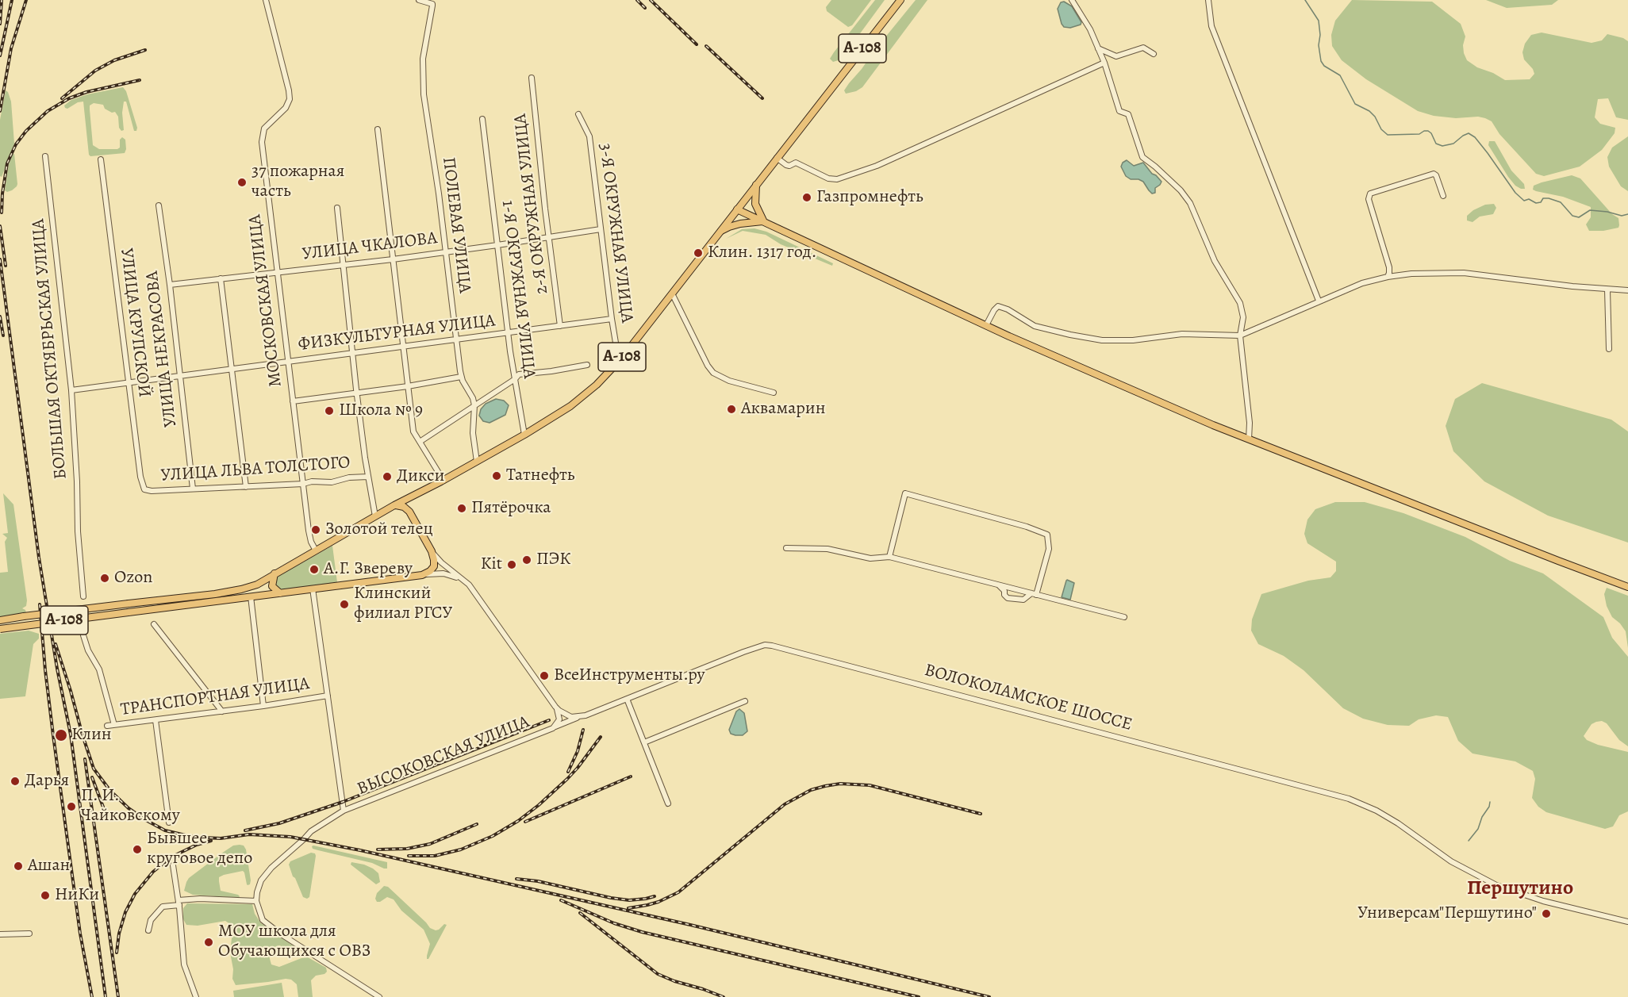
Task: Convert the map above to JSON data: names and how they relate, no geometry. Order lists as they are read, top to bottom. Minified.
{"streets":{"highway":["А-108"],"street":["2-Я ОКРУЖНАЯ УЛИЦА","ПОЛЕВАЯ УЛИЦА","3-Я ОКРУЖНАЯ УЛИЦА","УЛИЦА ЧКАЛОВА","1-Я ОКРУЖНАЯ УЛИЦА","МОСКОВСКАЯ УЛИЦА","УЛИЦА КРУПСКОЙ","ФИЗКУЛЬТУРНАЯ УЛИЦА","БОЛЬШАЯ ОКТЯБРЬСКАЯ УЛИЦА","УЛИЦА НЕКРАСОВА","УЛИЦА ЛЬВА ТОЛСТОГО","ТРАНСПОРТНАЯ УЛИЦА","ВОЛОКОЛАМСКОЕ ШОССЕ","ВЫСОКОВСКАЯ УЛИЦА"]},"crossings":[["А-108","ПОЛЕВАЯ УЛИЦА"],["А-108","3-Я ОКРУЖНАЯ УЛИЦА"],["А-108","1-Я ОКРУЖНАЯ УЛИЦА"],["А-108","МОСКОВСКАЯ УЛИЦА"],["2-Я ОКРУЖНАЯ УЛИЦА","УЛИЦА ЧКАЛОВА"],["2-Я ОКРУЖНАЯ УЛИЦА","ФИЗКУЛЬТУРНАЯ УЛИЦА"],["ПОЛЕВАЯ УЛИЦА","УЛИЦА ЧКАЛОВА"],["ПОЛЕВАЯ УЛИЦА","ФИЗКУЛЬТУРНАЯ УЛИЦА"],["3-Я ОКРУЖНАЯ УЛИЦА","УЛИЦА ЧКАЛОВА"],["3-Я ОКРУЖНАЯ УЛИЦА","ФИЗКУЛЬТУРНАЯ УЛИЦА"],["УЛИЦА ЧКАЛОВА","1-Я ОКРУЖНАЯ УЛИЦА"],["УЛИЦА ЧКАЛОВА","МОСКОВСКАЯ УЛИЦА"],["УЛИЦА ЧКАЛОВА","УЛИЦА НЕКРАСОВА"],["1-Я ОКРУЖНАЯ УЛИЦА","ФИЗКУЛЬТУРНАЯ УЛИЦА"],["МОСКОВСКАЯ УЛИЦА","ФИЗКУЛЬТУРНАЯ УЛИЦА"],["МОСКОВСКАЯ УЛИЦА","УЛИЦА ЛЬВА ТОЛСТОГО"],["УЛИЦА КРУПСКОЙ","ФИЗКУЛЬТУРНАЯ УЛИЦА"],["УЛИЦА КРУПСКОЙ","УЛИЦА ЛЬВА ТОЛСТОГО"],["ФИЗКУЛЬТУРНАЯ УЛИЦА","БОЛЬШАЯ ОКТЯБРЬСКАЯ УЛИЦА"],["ФИЗКУЛЬТУРНАЯ УЛИЦА","УЛИЦА НЕКРАСОВА"],["УЛИЦА НЕКРАСОВА","УЛИЦА ЛЬВА ТОЛСТОГО"],["ВОЛОКОЛАМСКОЕ ШОССЕ","ВЫСОКОВСКАЯ УЛИЦА"]],"districts":["Першутино"],"places":["37 пожарная часть","Газпромнефть","Клин. 1317 год.","Аквамарин","Школа № 9","Татнефть","Дикси","Пятёрочка","Золотой телец","ПЭК","Kit","А.Г. Звереву","Ozon","Клинский филиал РГСУ","ВсеИнструменты.ру","Клин","Дарья","П. И. Чайковскому","Бывшее круговое депо","Ашан","НиКи","Универсам\"Першутино\"","МОУ школа для Обучающихся с ОВЗ"]}
